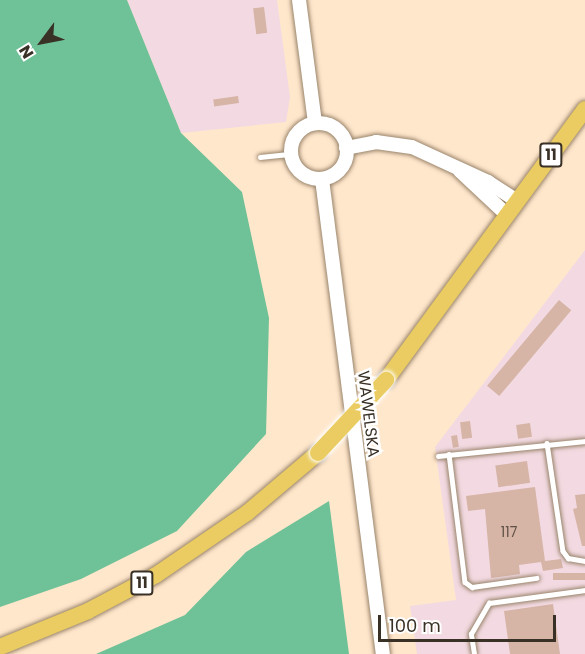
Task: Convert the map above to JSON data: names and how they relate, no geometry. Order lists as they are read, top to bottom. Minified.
{"streets":{"highway":["11"],"street":["WAWELSKA"]},"house_numbers":["117"],"scale_bar":"100 m","north":"bottom left"}
